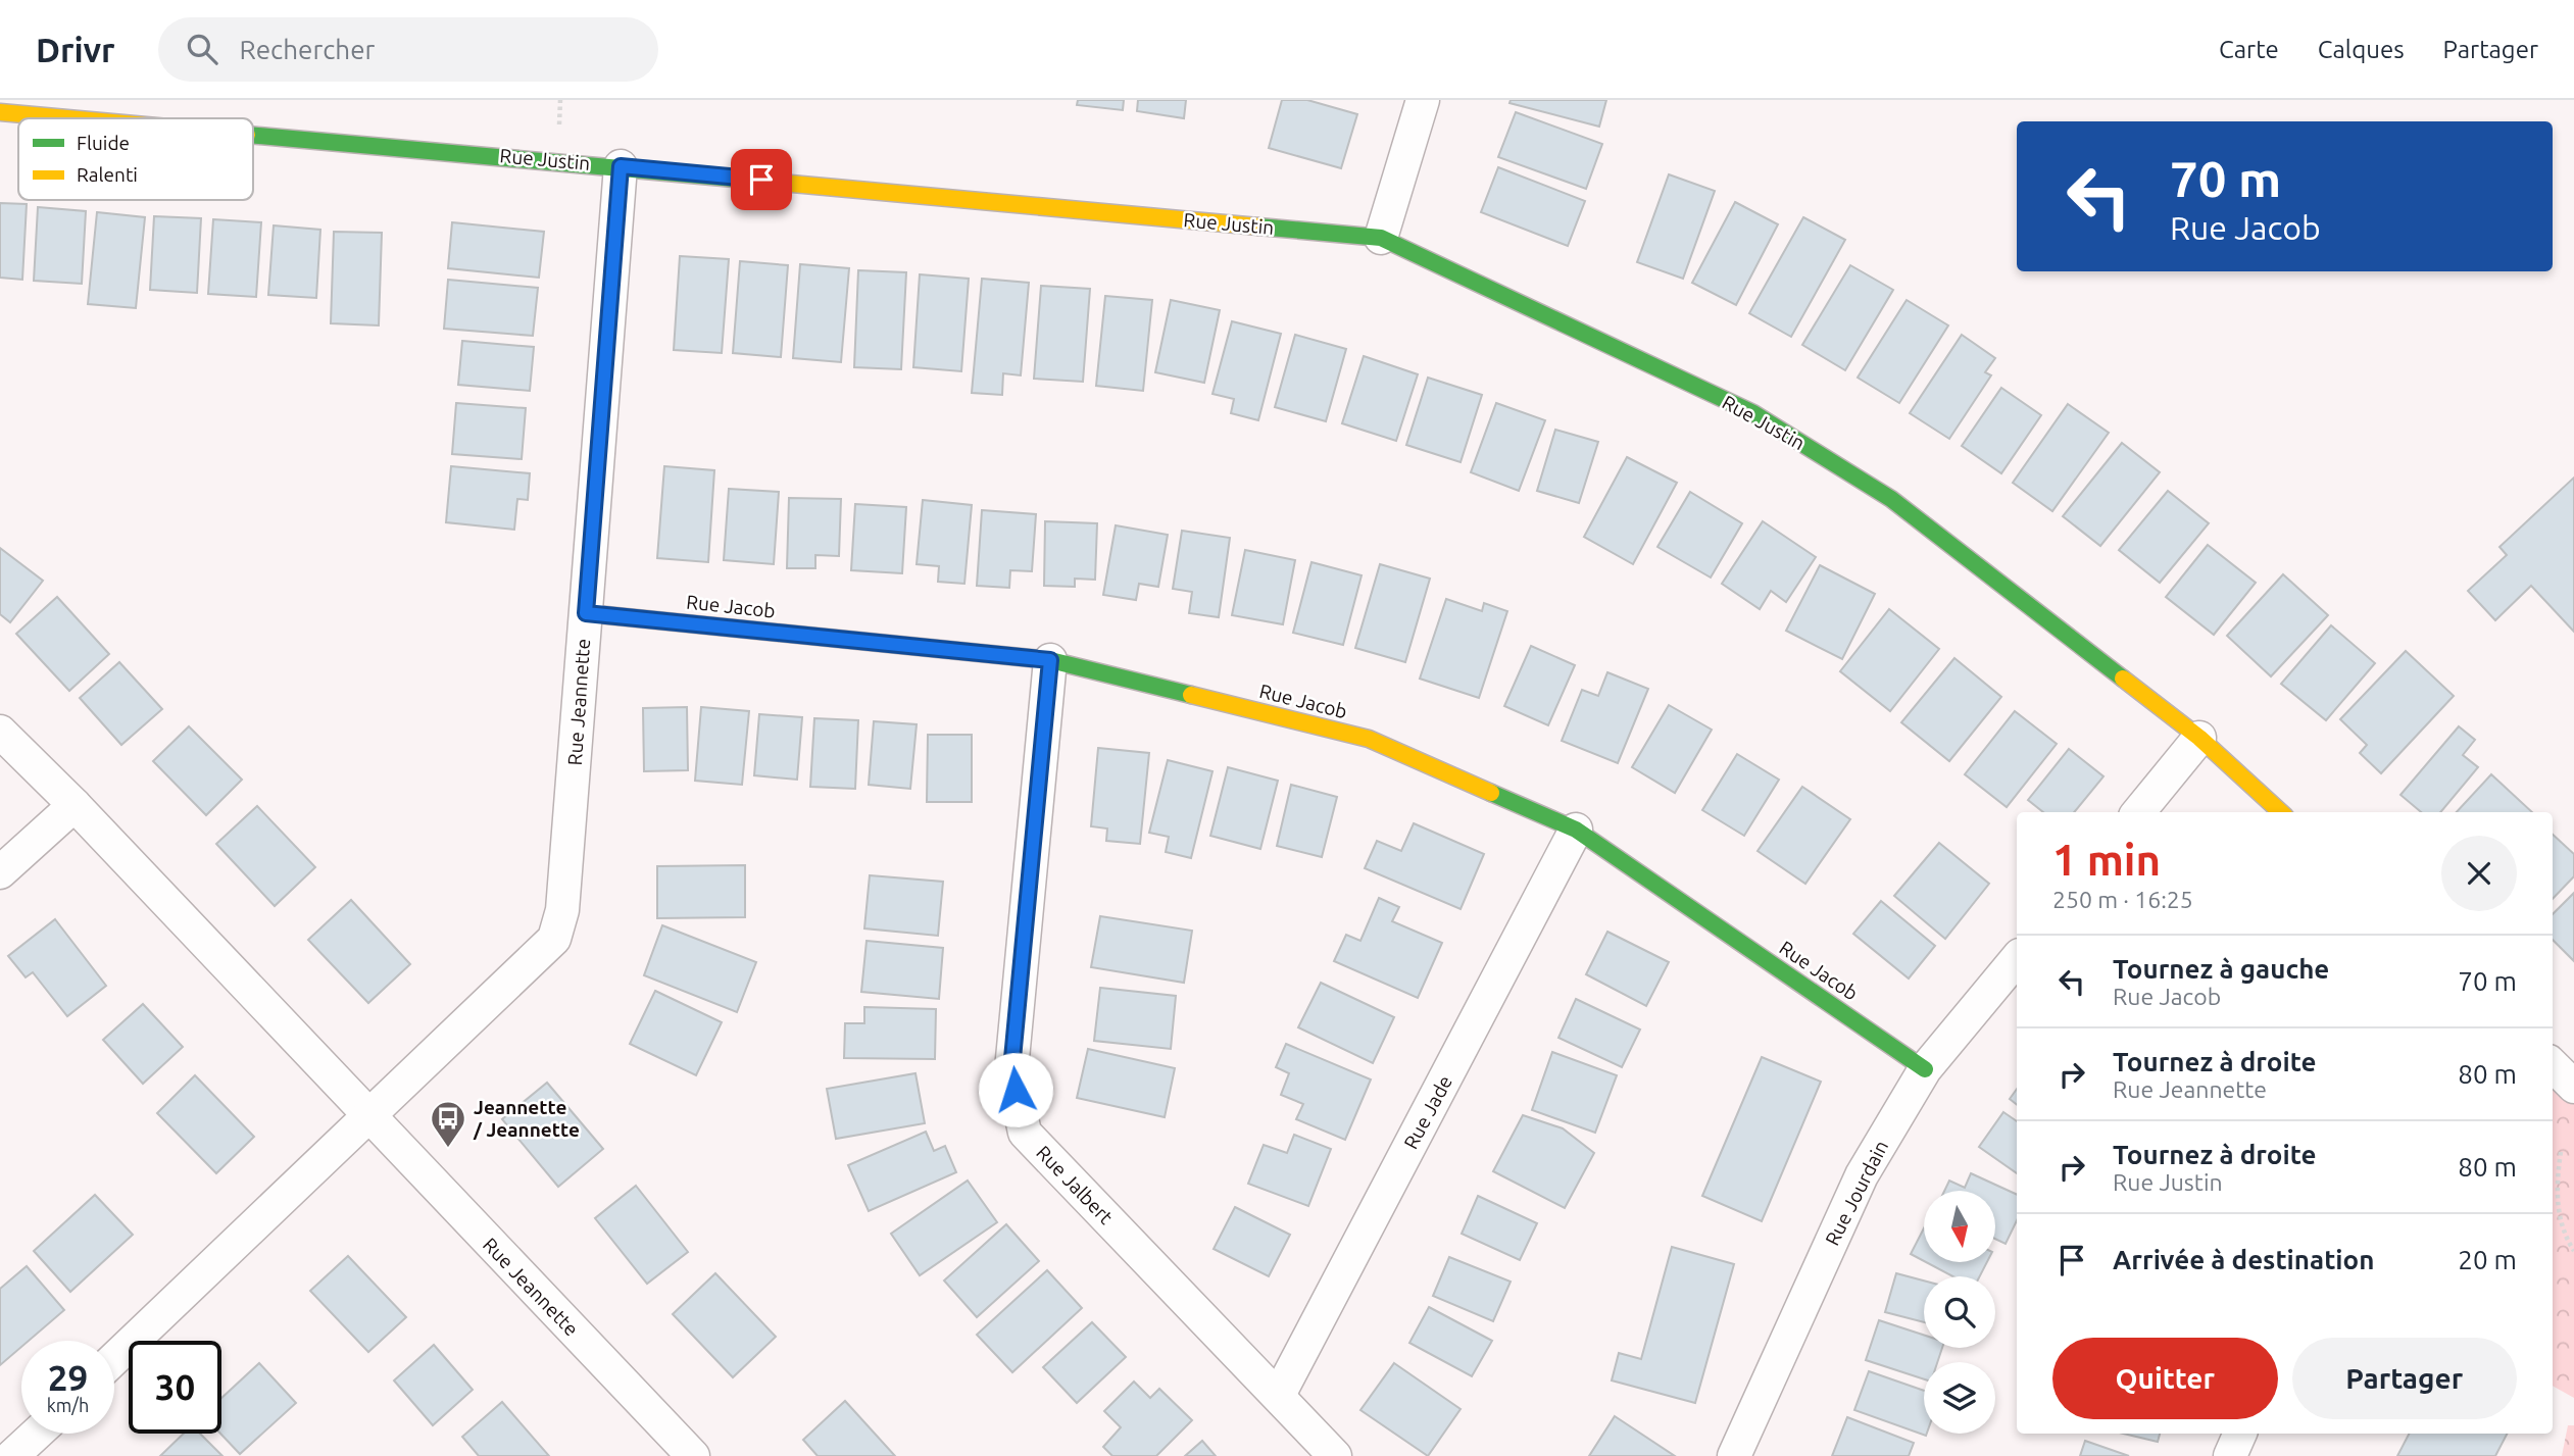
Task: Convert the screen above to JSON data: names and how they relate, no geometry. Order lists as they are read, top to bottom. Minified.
{"streets":{"street":["Rue Justin","Rue Jacob","Rue Jeannette","Rue Jade","Rue Jalbert","Rue Jourdain"]},"crossings":[["Rue Justin","Rue Jeannette"],["Rue Jacob","Rue Jeannette"],["Rue Jacob","Rue Jade"],["Rue Jacob","Rue Jalbert"],["Rue Jacob","Rue Jourdain"],["Rue Jade","Rue Jalbert"]],"places":{"bus stop":["Jeannette / Jeannette"]},"legend":["Fluide","Ralenti"],"north":"bottom","page":{"header":"Drivr","search":"Rechercher","nav":["Carte","Calques","Partager"],"turn":["70 m","Rue Jacob"],"heading":["1 min","250 m · 16:25"],"list":[{"name":"Tournez à gauche","note":"Rue Jacob","value":"70 m"},{"name":"Tournez à droite","note":"Rue Jeannette","value":"80 m"},{"name":"Tournez à droite","note":"Rue Justin","value":"80 m"},{"name":"Arrivée à destination","value":"20 m"}],"buttons":["Quitter","Partager"],"speed":"29 km/h","limit":"30"}}
